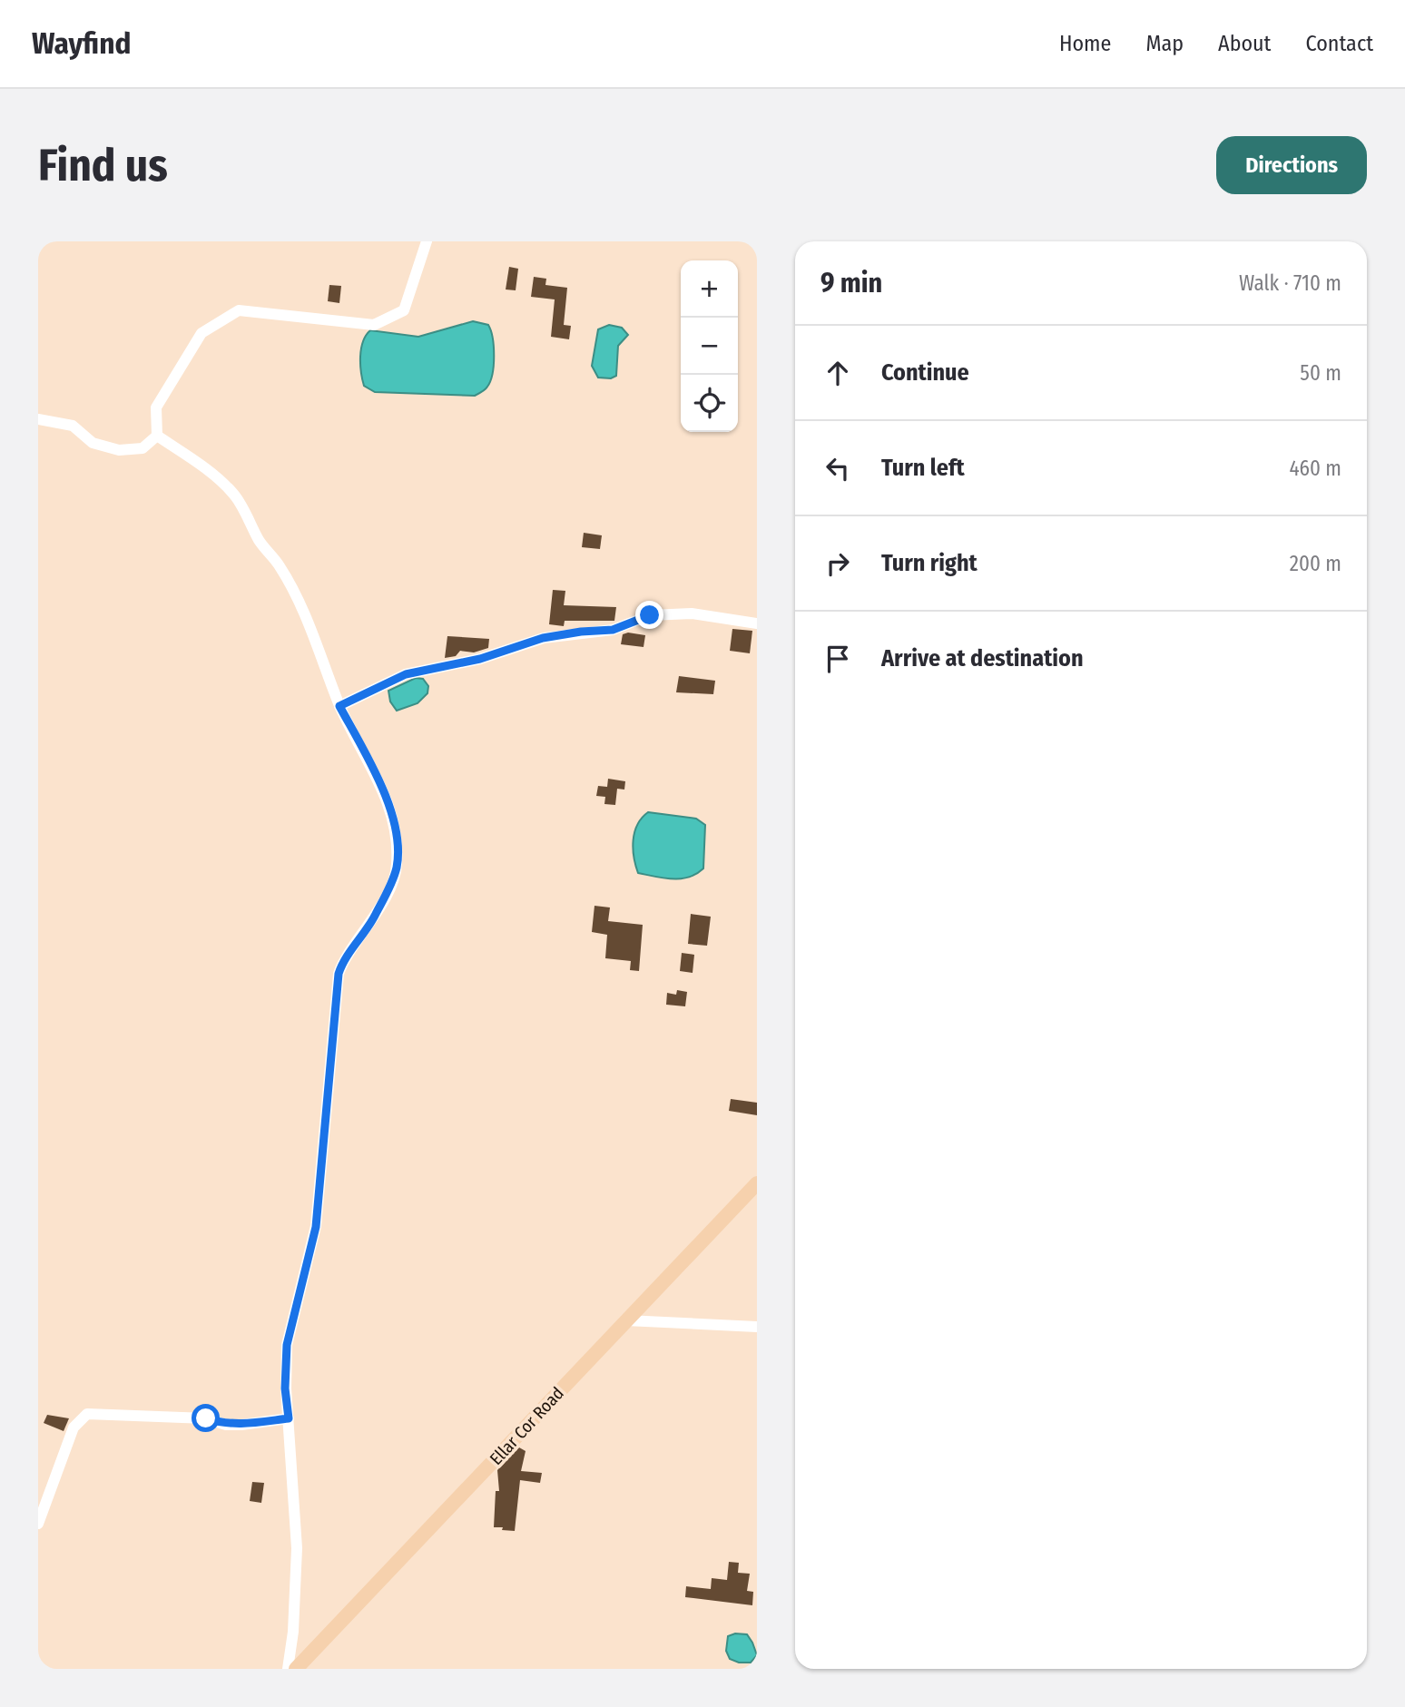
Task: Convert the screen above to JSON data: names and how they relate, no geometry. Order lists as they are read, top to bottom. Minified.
{"streets":{"main road":["Ellar Cor Road"]},"page":{"header":"Wayfind","nav":["Home","Map","About","Contact"],"buttons":"Directions","title":"Find us","heading":["9 min","Walk · 710 m"],"map_buttons":["+","−"],"list":[["Continue","50 m"],["Turn left","460 m"],["Turn right","200 m"],"Arrive at destination"]}}
